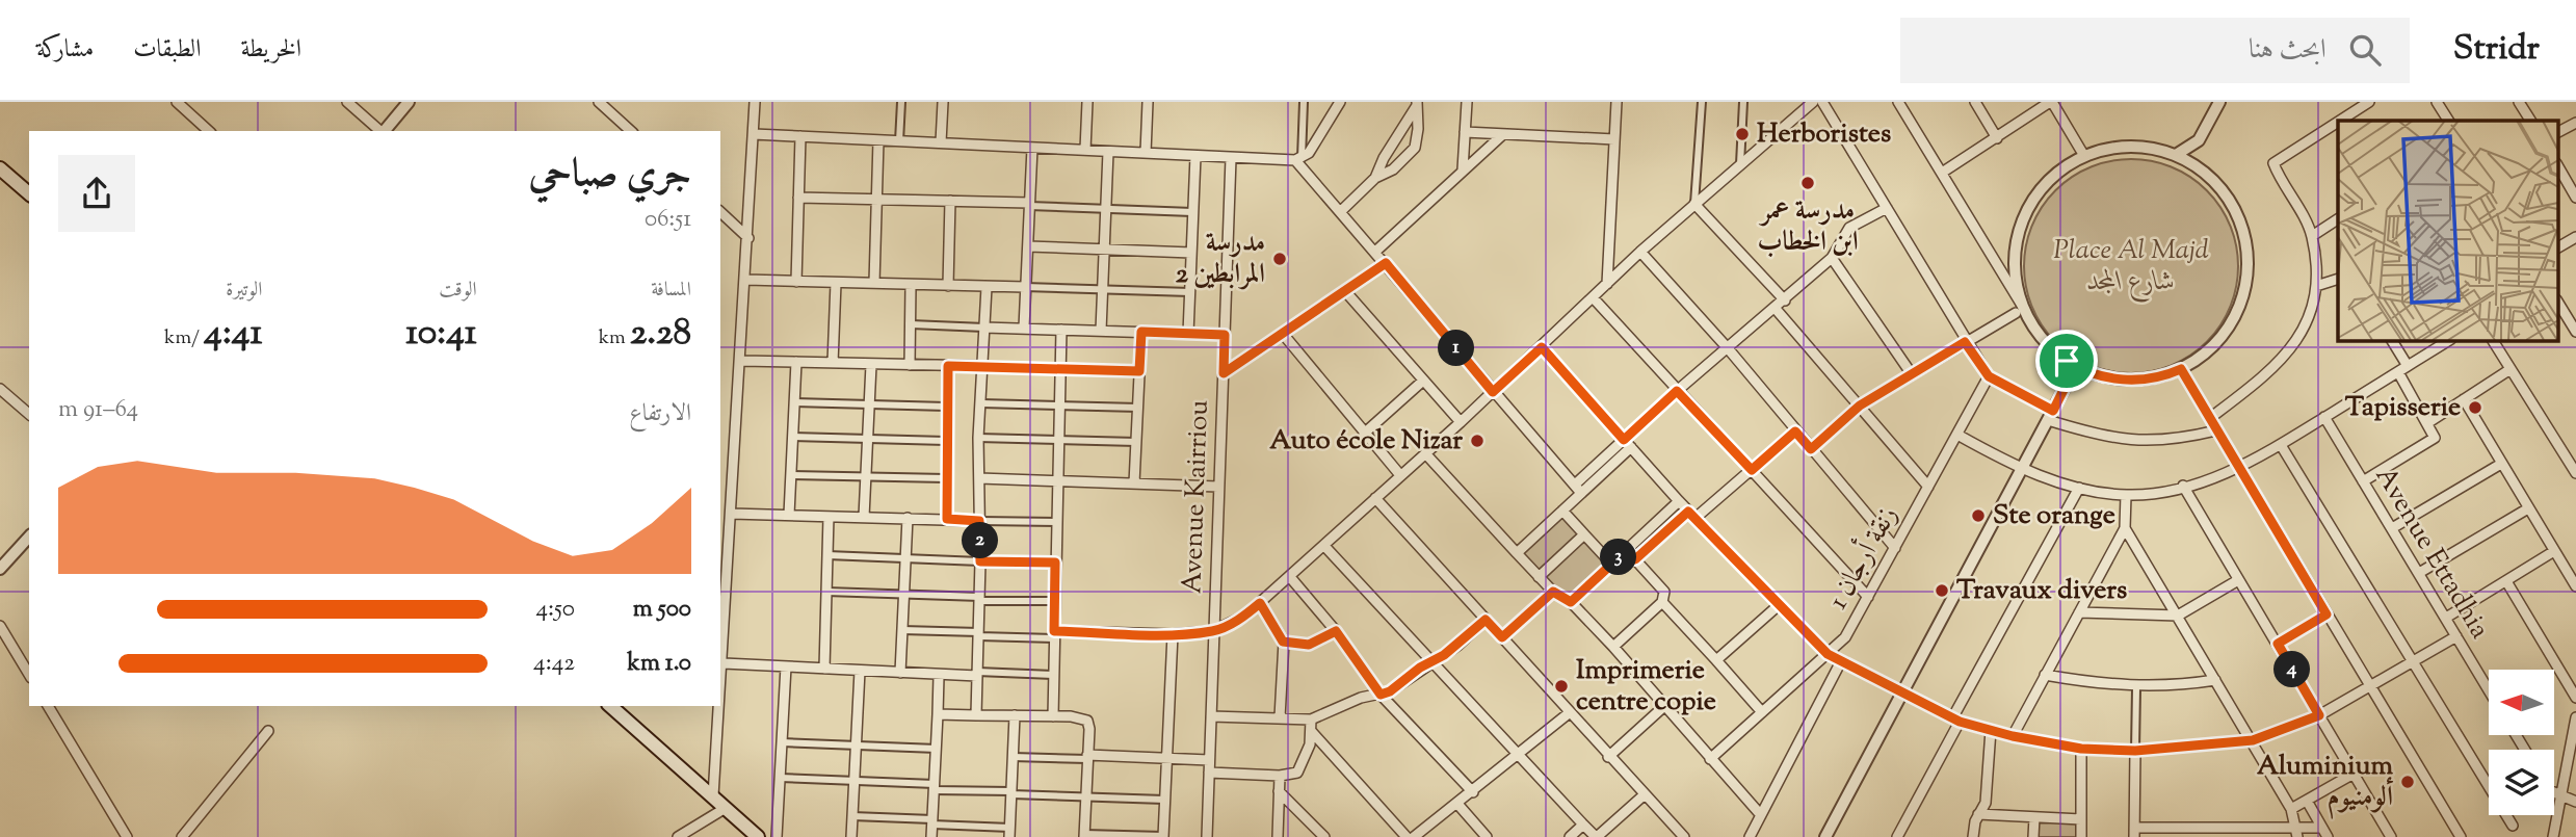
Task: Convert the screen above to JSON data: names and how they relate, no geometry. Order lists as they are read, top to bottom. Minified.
{"streets":{"street":["Avenue Kairriou","Avenue Ettadhia","زنقة أرجان 1"]},"parks":["Place Al Majd شارع المجد"],"places":["Herboristes","مدرسة عمر ابن الخطاب","مدرسة المرابطين 2","Tapisserie","Auto école Nizar","Ste orange","Travaux divers","Imprimerie centre copie","Aluminium ألومنيوم"],"north":"left","page":{"header":"Stridr","search":"ابحث هنا","nav":["الخريطة","الطبقات","مشاركة"],"heading":["جري صباحي","06:51"],"stats":[["المسافة","2.28 km"],["الوقت","10:41"],["الوتيرة","4:41 /km"]],"pins":["1","2","3","4"],"chart":["الارتفاع","64–91 m"],"list":[{"name":"500 m","note":"4:50"},{"name":"1.0 km","note":"4:42"}]}}
